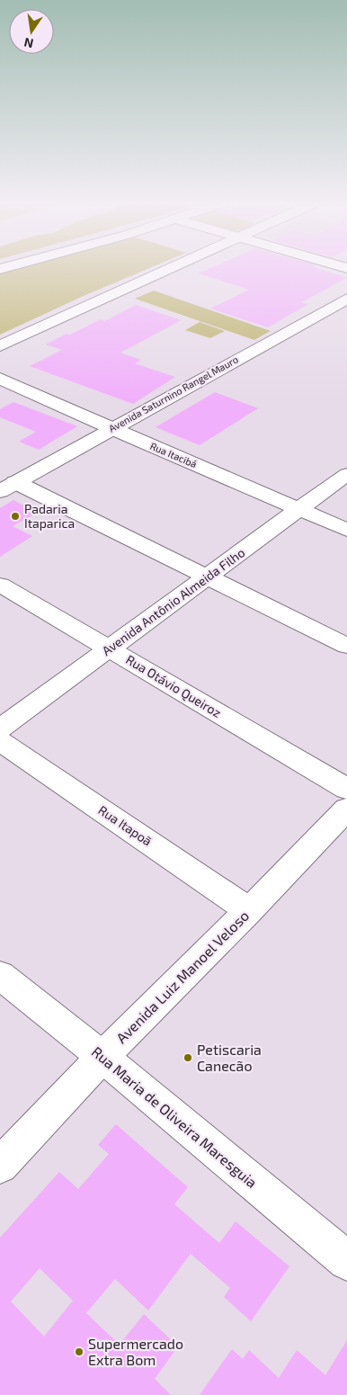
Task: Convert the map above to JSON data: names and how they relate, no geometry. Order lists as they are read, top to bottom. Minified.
{"streets":{"street":["Avenida Saturnino Rangel Mauro","Rua Itacibá","Avenida Antônio Almeida Filho","Rua Otávio Queiroz","Rua Itapoã","Avenida Luiz Manoel Veloso","Rua Maria de Oliveira Maresguia"]},"crossings":[["Avenida Saturnino Rangel Mauro","Rua Itacibá"],["Rua Itacibá","Avenida Antônio Almeida Filho"],["Avenida Antônio Almeida Filho","Rua Otávio Queiroz"],["Rua Itapoã","Avenida Luiz Manoel Veloso"],["Avenida Luiz Manoel Veloso","Rua Maria de Oliveira Maresguia"]],"places":["Padaria Itaparica","Petiscaria Canecão","Supermercado Extra Bom"],"north":"bottom"}
